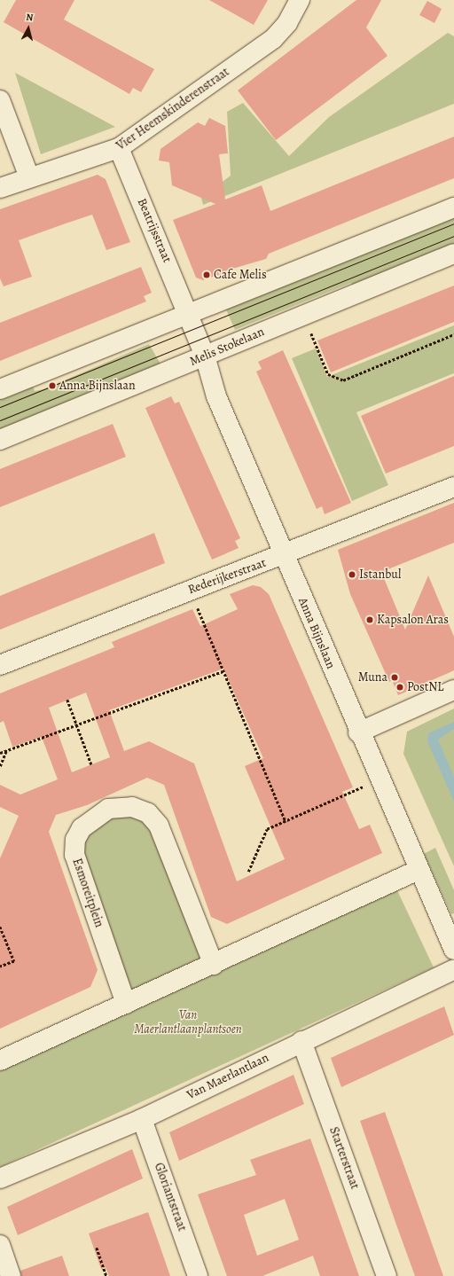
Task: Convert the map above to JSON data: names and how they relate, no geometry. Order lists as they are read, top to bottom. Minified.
{"streets":{"street":["Vier Heemskinderenstraat","Beatrijsstraat","Melis Stokelaan","Rederijkerstraat","Anna Bijnslaan","Esmoreitplein","Van Maerlantlaan","Starterstraat","Gloriantstraat"]},"crossings":[["Vier Heemskinderenstraat","Beatrijsstraat"],["Beatrijsstraat","Anna Bijnslaan"],["Melis Stokelaan","Anna Bijnslaan"],["Rederijkerstraat","Anna Bijnslaan"],["Van Maerlantlaan","Starterstraat"],["Van Maerlantlaan","Gloriantstraat"]],"parks":["Van Maerlantlaanplantsoen"],"places":["Cafe Melis","Anna Bijnslaan","Istanbul","Kapsalon Aras","Muna","PostNL"],"north":"top"}
